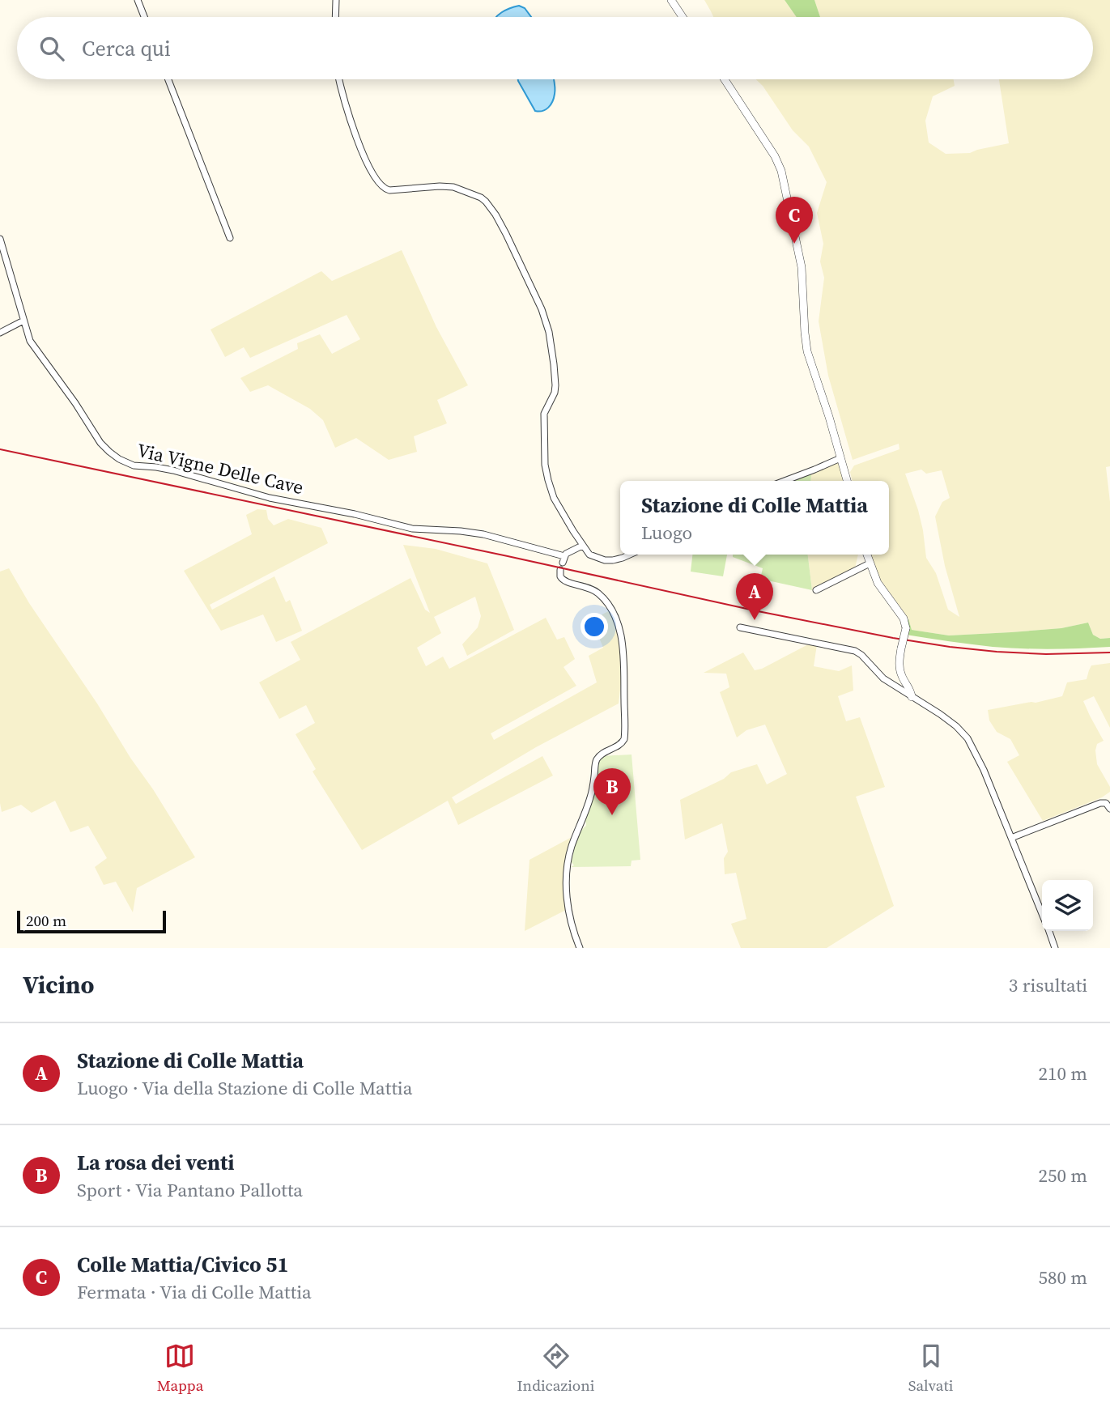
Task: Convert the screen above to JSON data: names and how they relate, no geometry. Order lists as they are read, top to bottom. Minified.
{"streets":{"street":["Via Vigne Delle Cave"]},"scale_bar":"200 m","page":{"search":"Cerca qui","pins":["C","A","B"],"popup":["Stazione di Colle Mattia","Luogo"],"scale":"200 m","heading":["Vicino","3 risultati"],"list":[{"mark":"A","name":"Stazione di Colle Mattia","note":"Luogo · Via della Stazione di Colle Mattia","value":"210 m"},{"mark":"B","name":"La rosa dei venti","note":"Sport · Via Pantano Pallotta","value":"250 m"},{"mark":"C","name":"Colle Mattia/Civico 51","note":"Fermata · Via di Colle Mattia","value":"580 m"}],"nav":["Mappa","Indicazioni","Salvati"]}}
